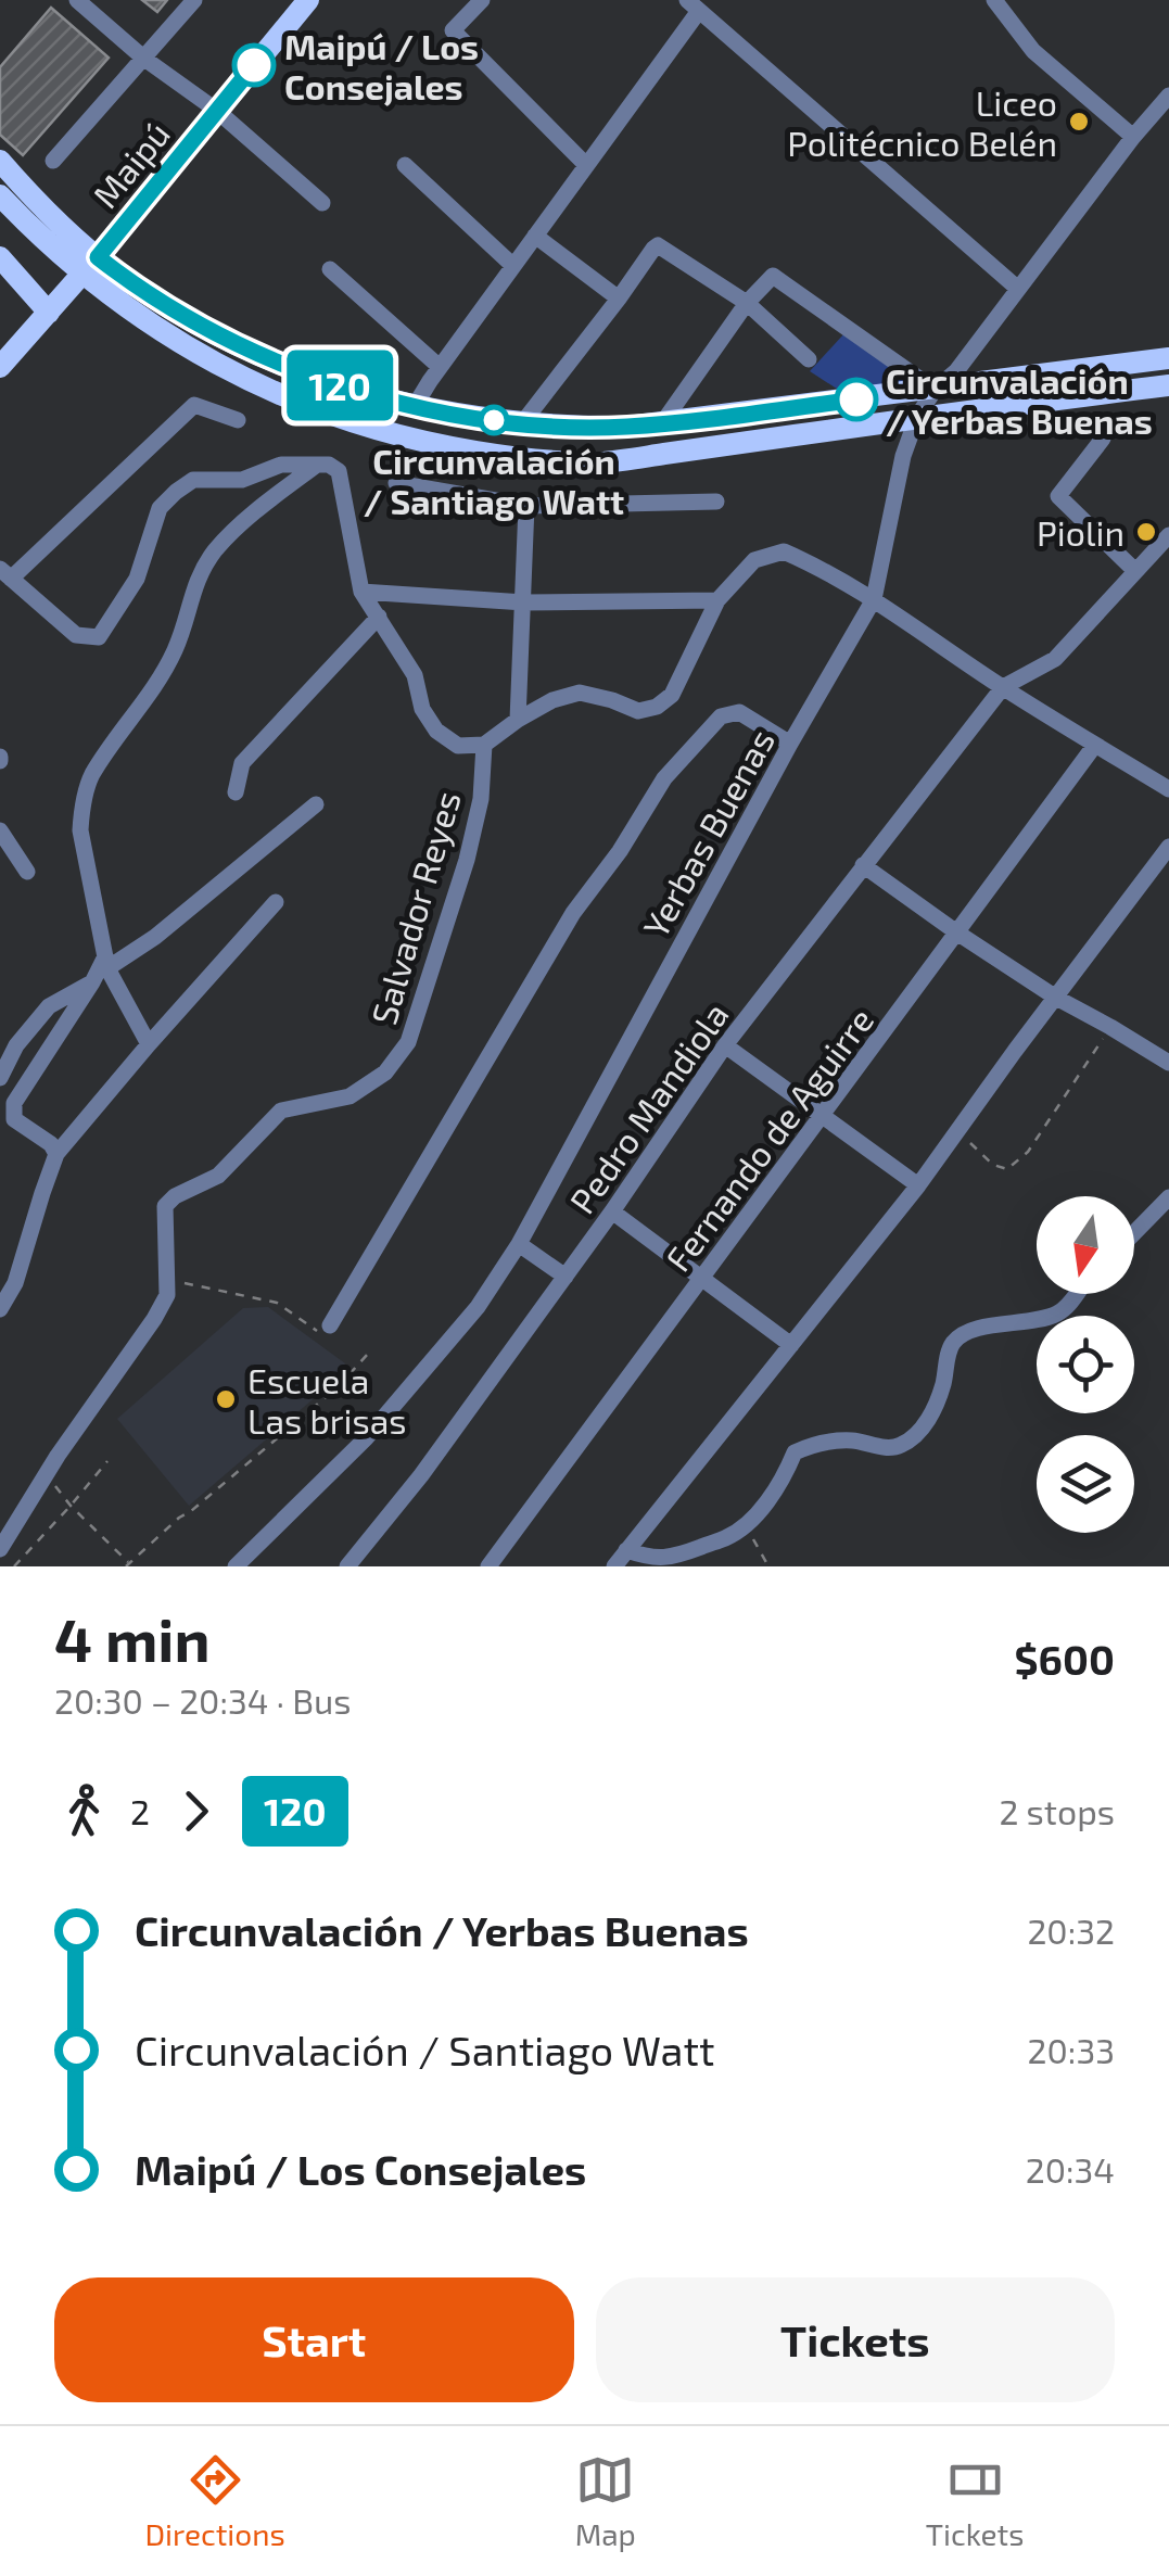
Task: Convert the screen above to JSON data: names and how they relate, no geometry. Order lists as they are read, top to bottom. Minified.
{"streets":{"main road":["Maipú"],"street":["Yerbas Buenas","Salvador Reyes","Pedro Mandiola","Fernando de Aguirre"]},"places":["Maipú / Los Consejales","Liceo Politécnico Belén","Circunvalación / Yerbas Buenas","Circunvalación / Santiago Watt","Piolin","Escuela Las brisas"],"lines":["bus line 120"],"north":"bottom","page":{"on_map":"120","heading":["4 min","20:30 – 20:34 · Bus","$600"],"legs":["2","120","2 stops"],"list":[{"name":"Circunvalación / Yerbas Buenas","value":"20:32"},{"name":"Circunvalación / Santiago Watt","value":"20:33"},{"name":"Maipú / Los Consejales","value":"20:34"}],"buttons":["Start","Tickets"],"tabs":["Directions","Map","Tickets"]}}
